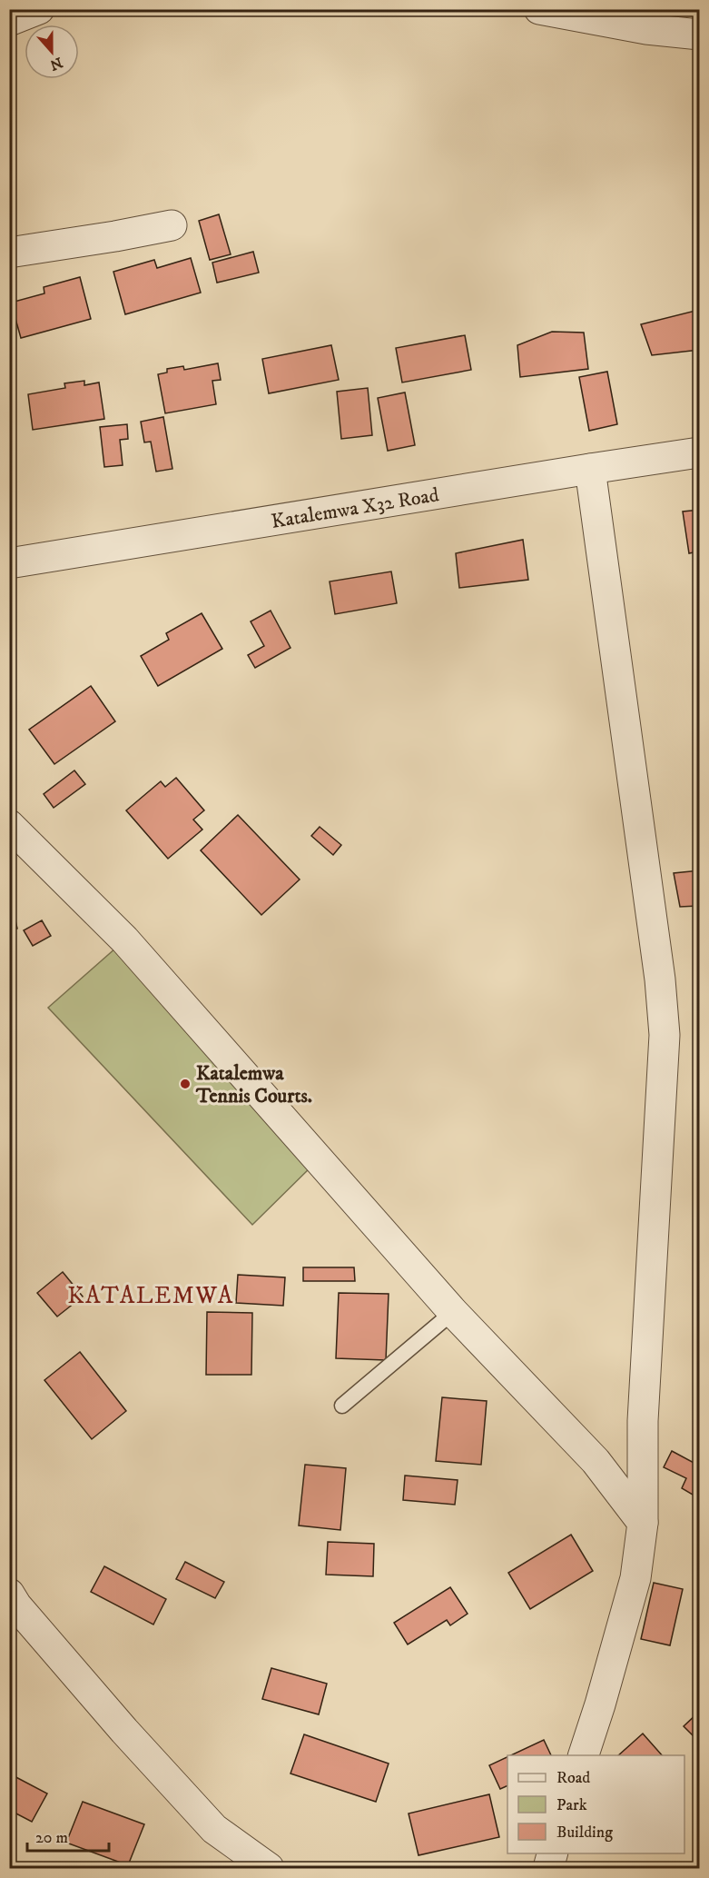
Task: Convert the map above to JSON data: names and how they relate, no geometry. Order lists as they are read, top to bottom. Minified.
{"streets":{"street":["Katalemwa X32 Road"]},"districts":["KATALEMWA"],"places":["Katalemwa Tennis Courts."],"legend":["Road","Park","Building"],"scale_bar":"20 m","north":"bottom"}
